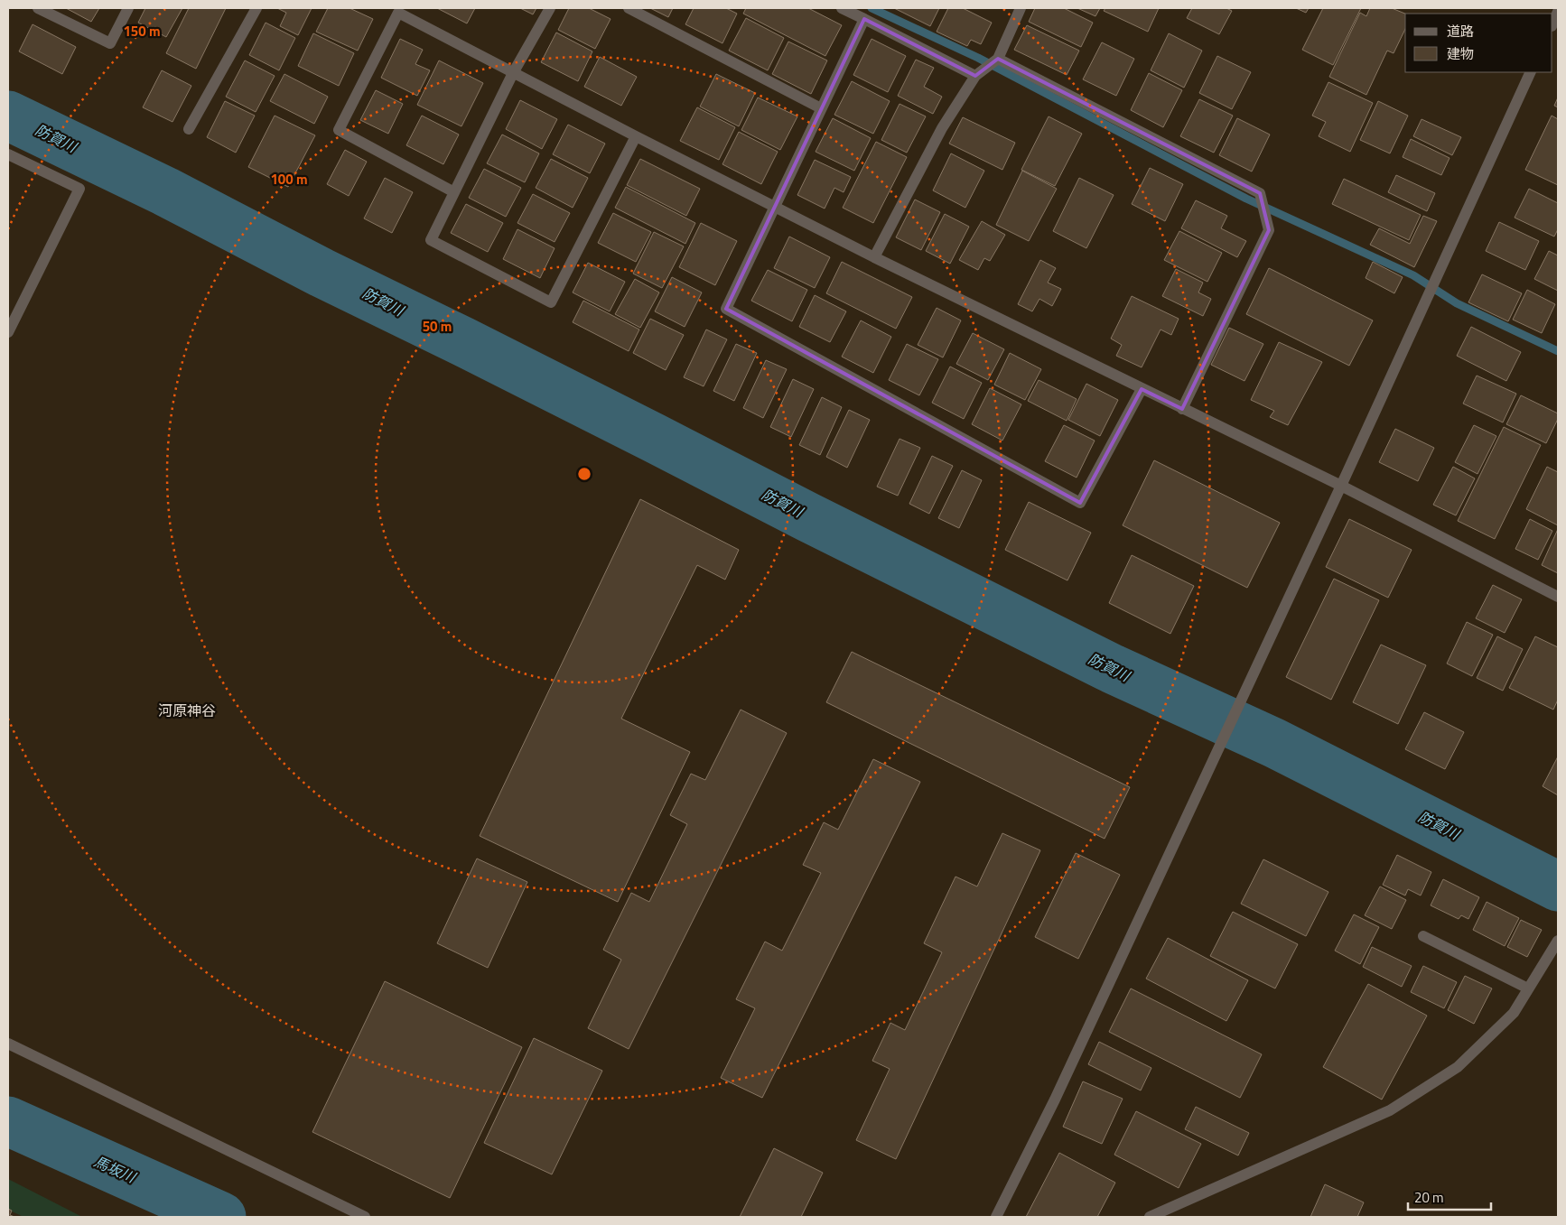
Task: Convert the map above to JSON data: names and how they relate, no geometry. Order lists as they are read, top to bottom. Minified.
{"districts":["河原神谷"],"water":["防賀川","馬坂川"],"legend":["道路","建物"],"scale_bar":"20 m","rings":["150 m","100 m","50 m"]}
